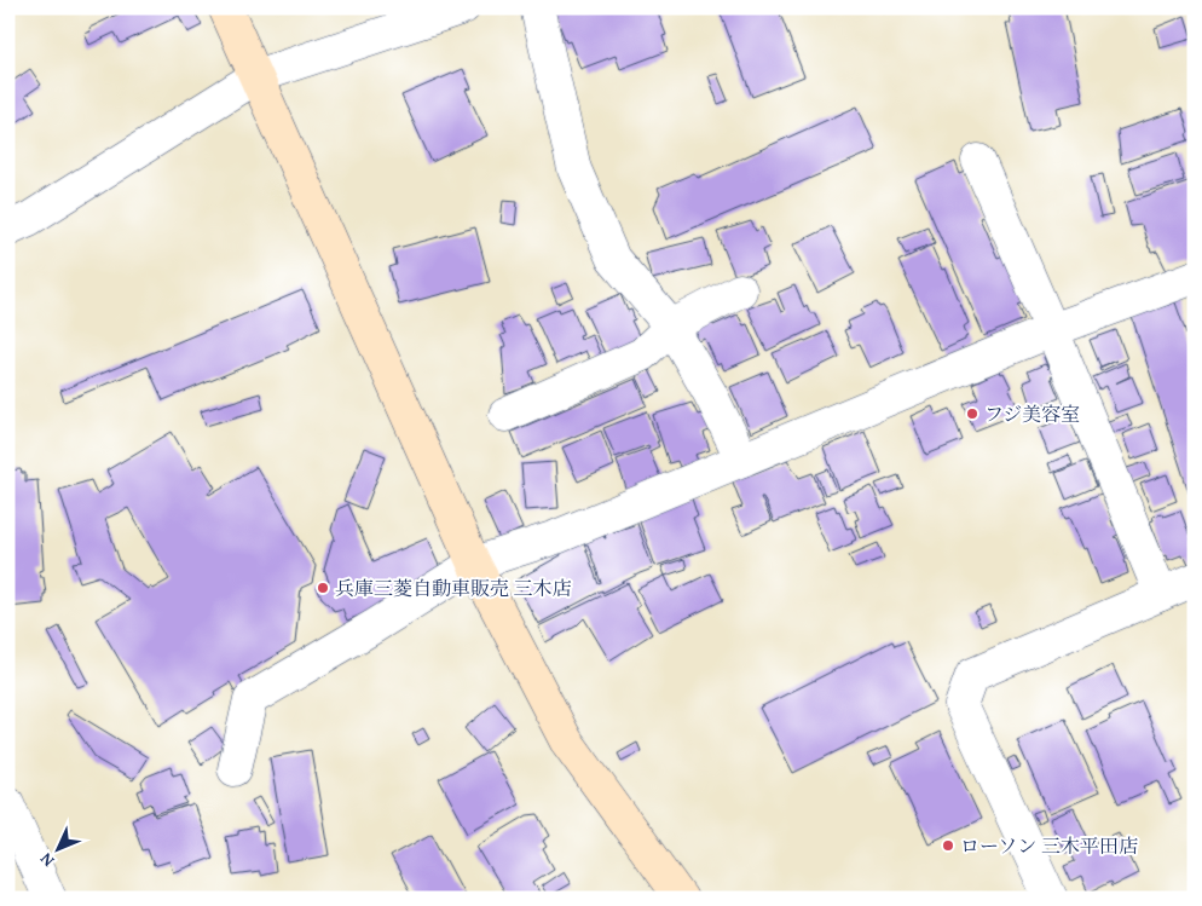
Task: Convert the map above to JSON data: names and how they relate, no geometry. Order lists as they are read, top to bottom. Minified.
{"places":["フジ美容室","兵庫三菱自動車販売 三木店","ローソン 三木平田店"],"north":"bottom left"}
